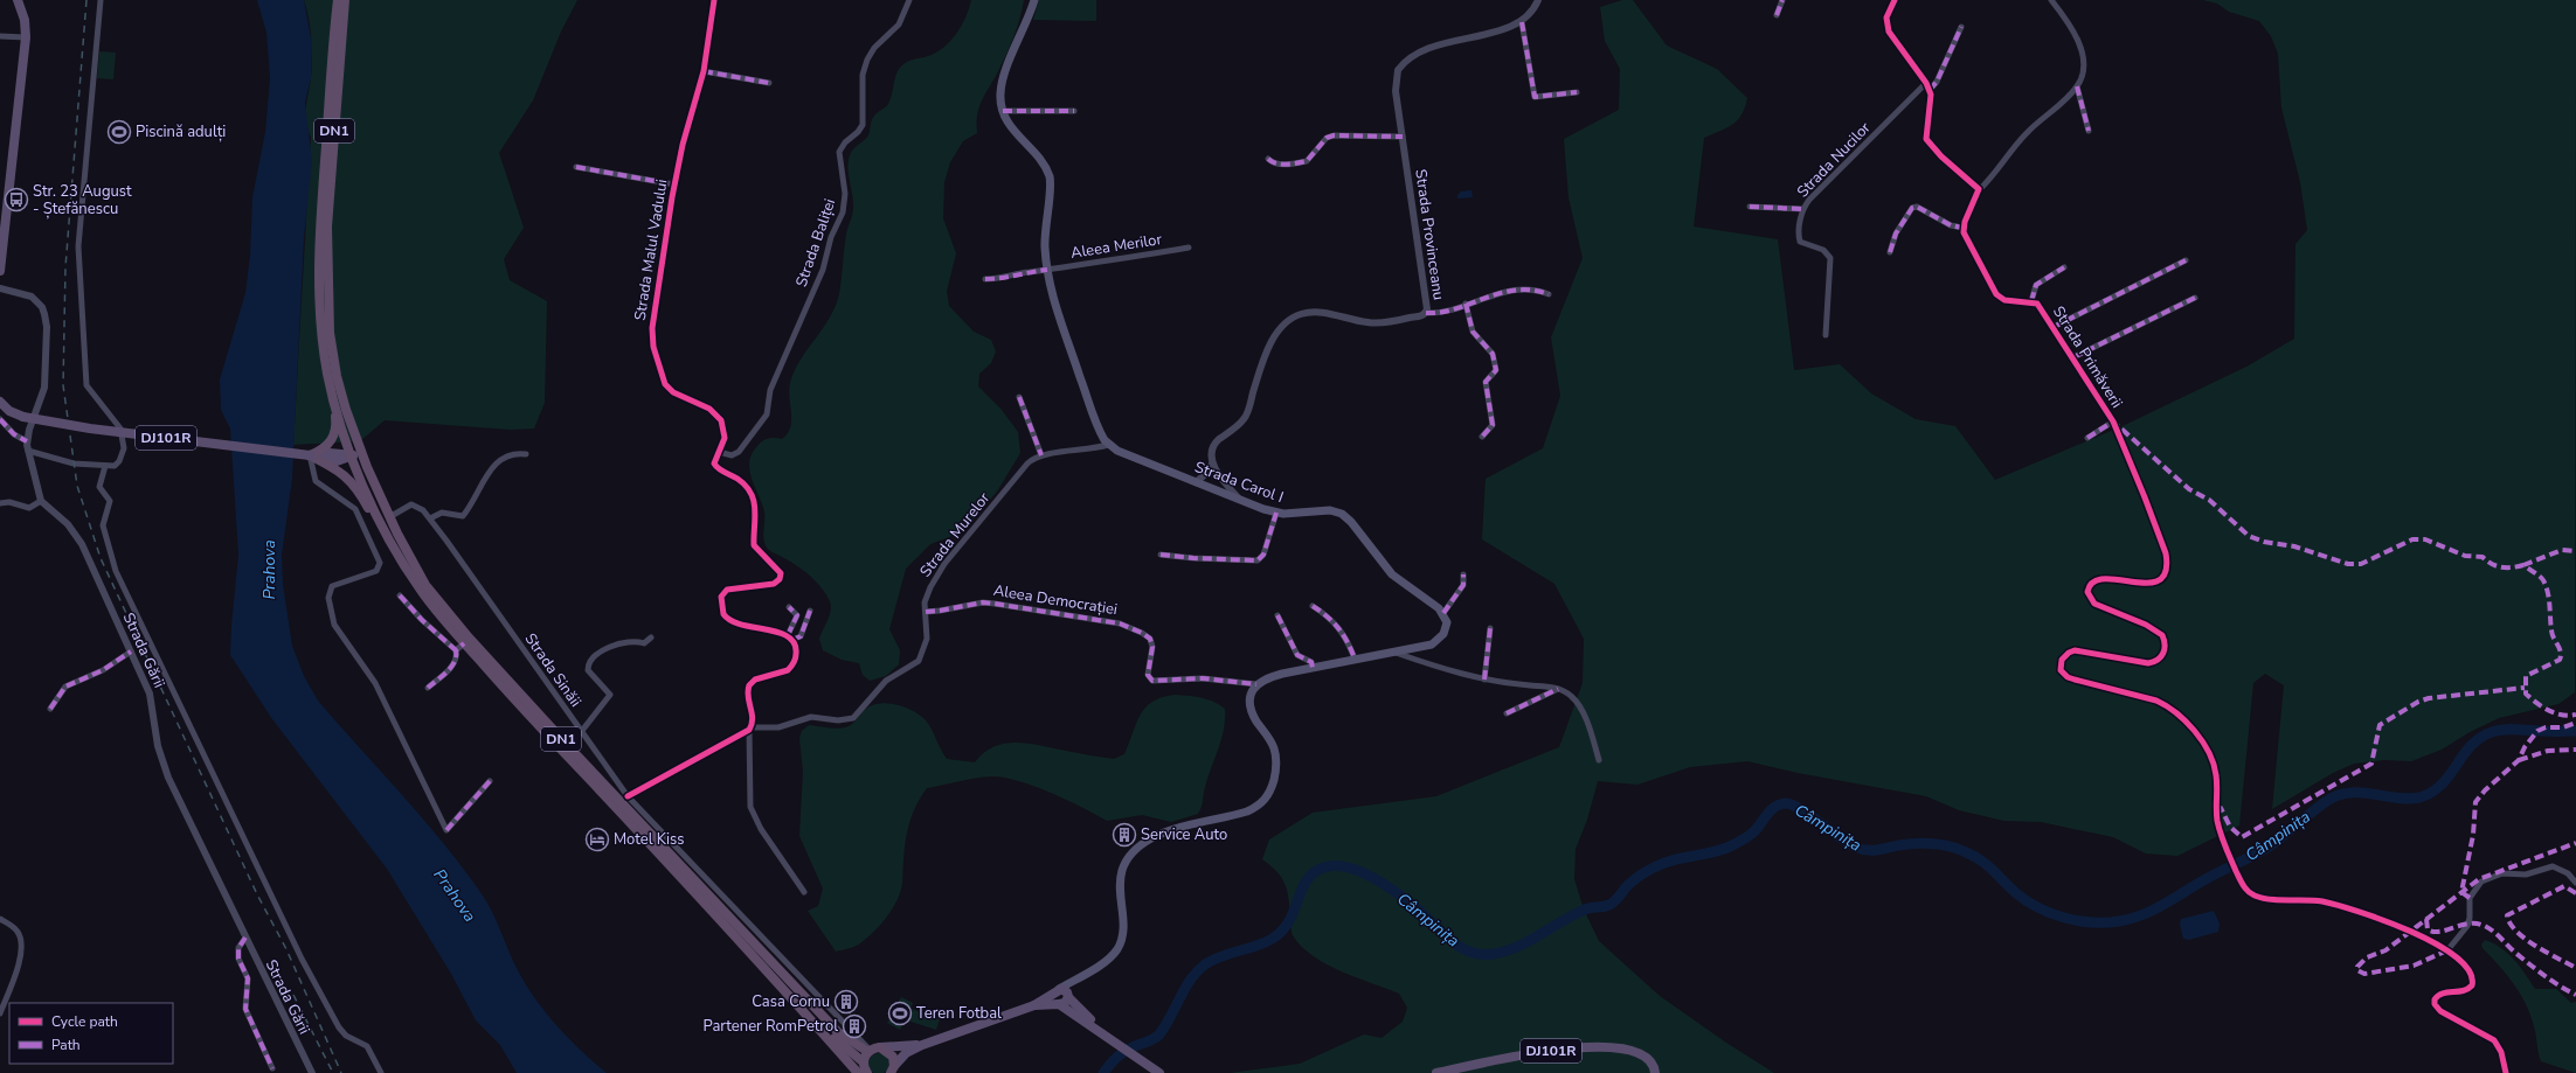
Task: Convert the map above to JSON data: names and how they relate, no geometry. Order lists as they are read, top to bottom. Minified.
{"streets":{"highway":["DN1"],"main road":["DJ101R","Strada Carol I"],"street":["Strada Nucilor","Strada Provinceanu","Strada Baliței","Aleea Merilor","Strada Malul Vadului","Strada Primăverii","Strada Murelor","Aleea Democrației","Strada Gării","Strada Sinăii"]},"crossings":[["DN1","DJ101R"],["DN1","Strada Sinăii"],["Strada Provinceanu","Strada Carol I"],["Strada Baliței","Strada Malul Vadului"],["Strada Carol I","Strada Murelor"],["Strada Murelor","Aleea Democrației"]],"water":["Prahova","Câmpinița"],"places":{"sports":["Piscină adulți","Teren Fotbal"],"bus stop":["Str. 23 August - Ștefănescu"],"building":["Service Auto","Casa Cornu","Partener RomPetrol"],"hotel":["Motel Kiss"]},"legend":["Cycle path","Path"]}
